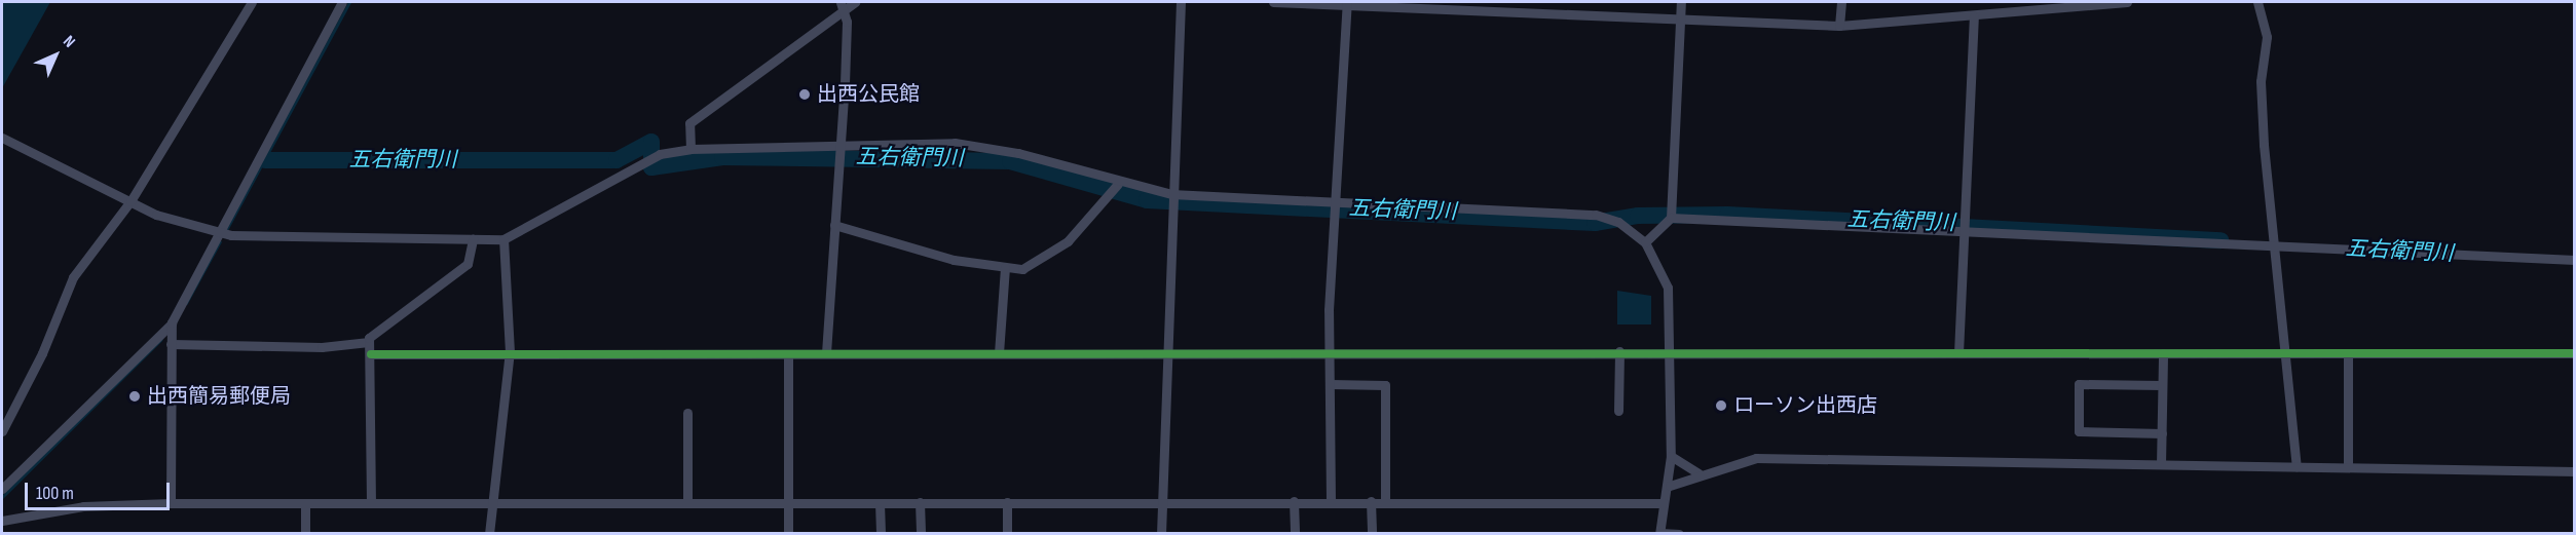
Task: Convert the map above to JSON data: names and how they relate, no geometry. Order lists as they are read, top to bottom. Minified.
{"water":["五右衛門川"],"places":["出西公民館","出西簡易郵便局","ローソン出西店"],"scale_bar":"100 m","north":"top right"}
